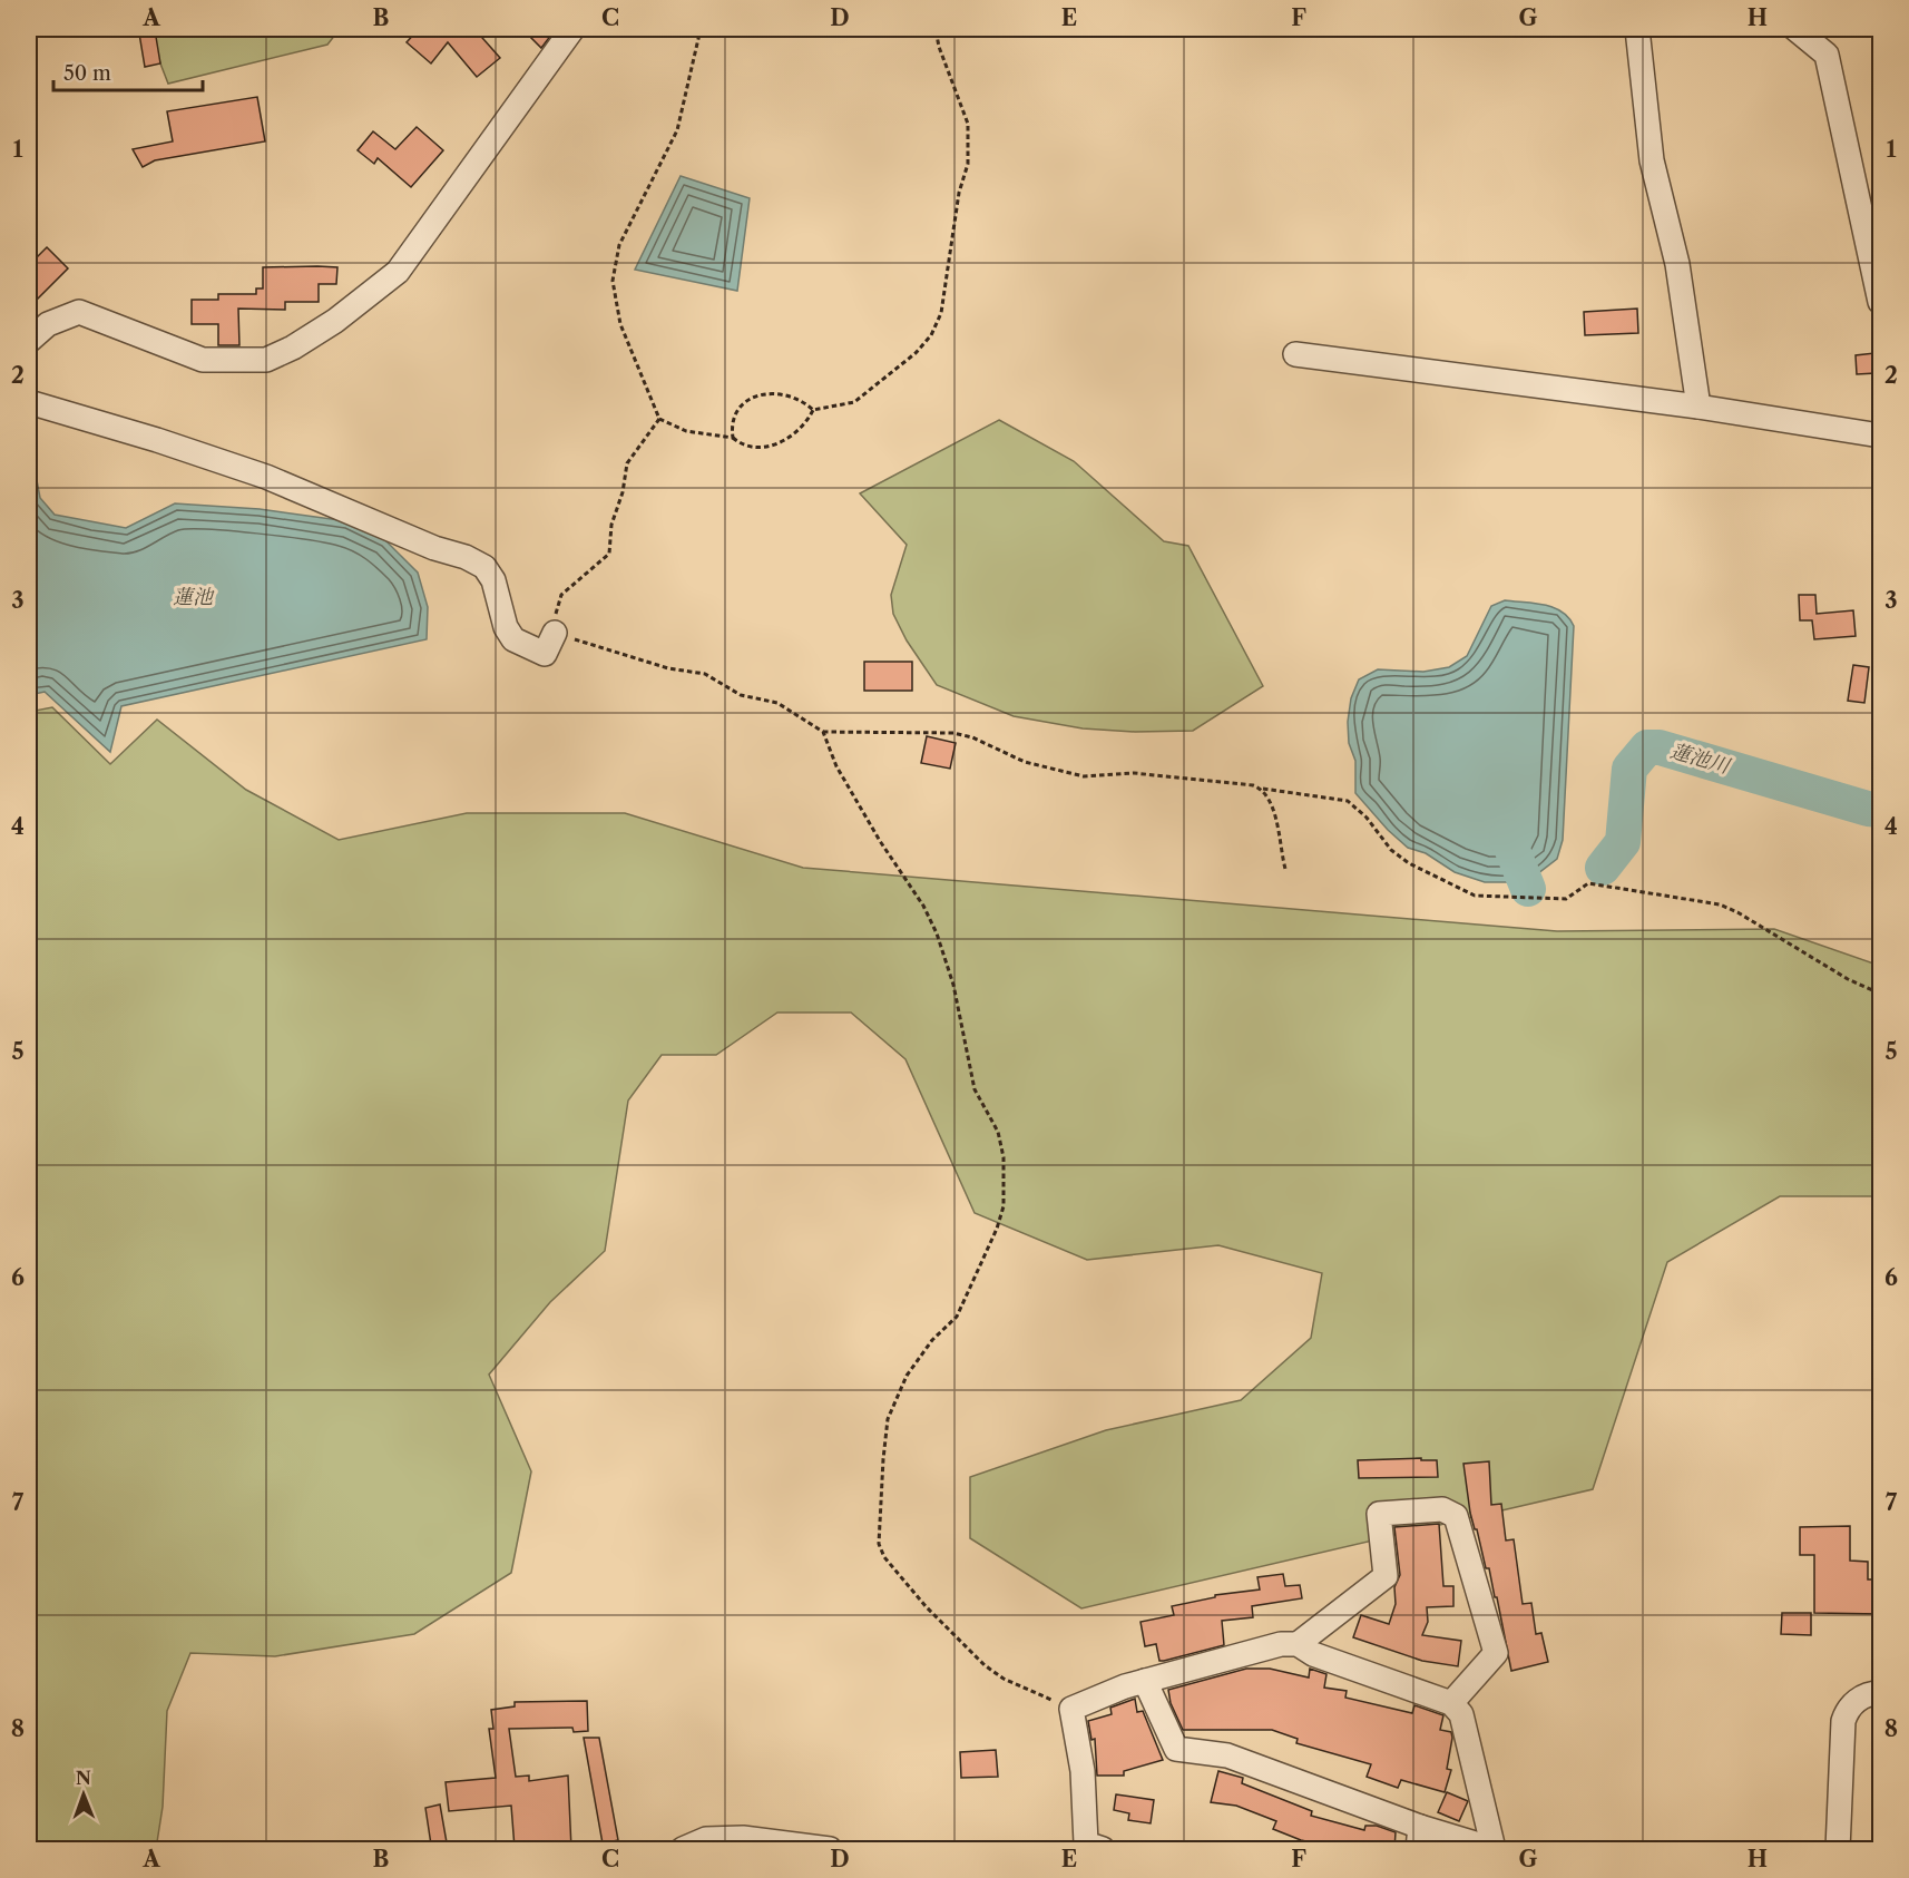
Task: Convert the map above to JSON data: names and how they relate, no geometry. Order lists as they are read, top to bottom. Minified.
{"water":["蓮池","蓮池川"],"scale_bar":"50 m","north":"top","grid":{"columns":["A","B","C","D","E","F","G","H"],"rows":["1","2","3","4","5","6","7","8"]}}
